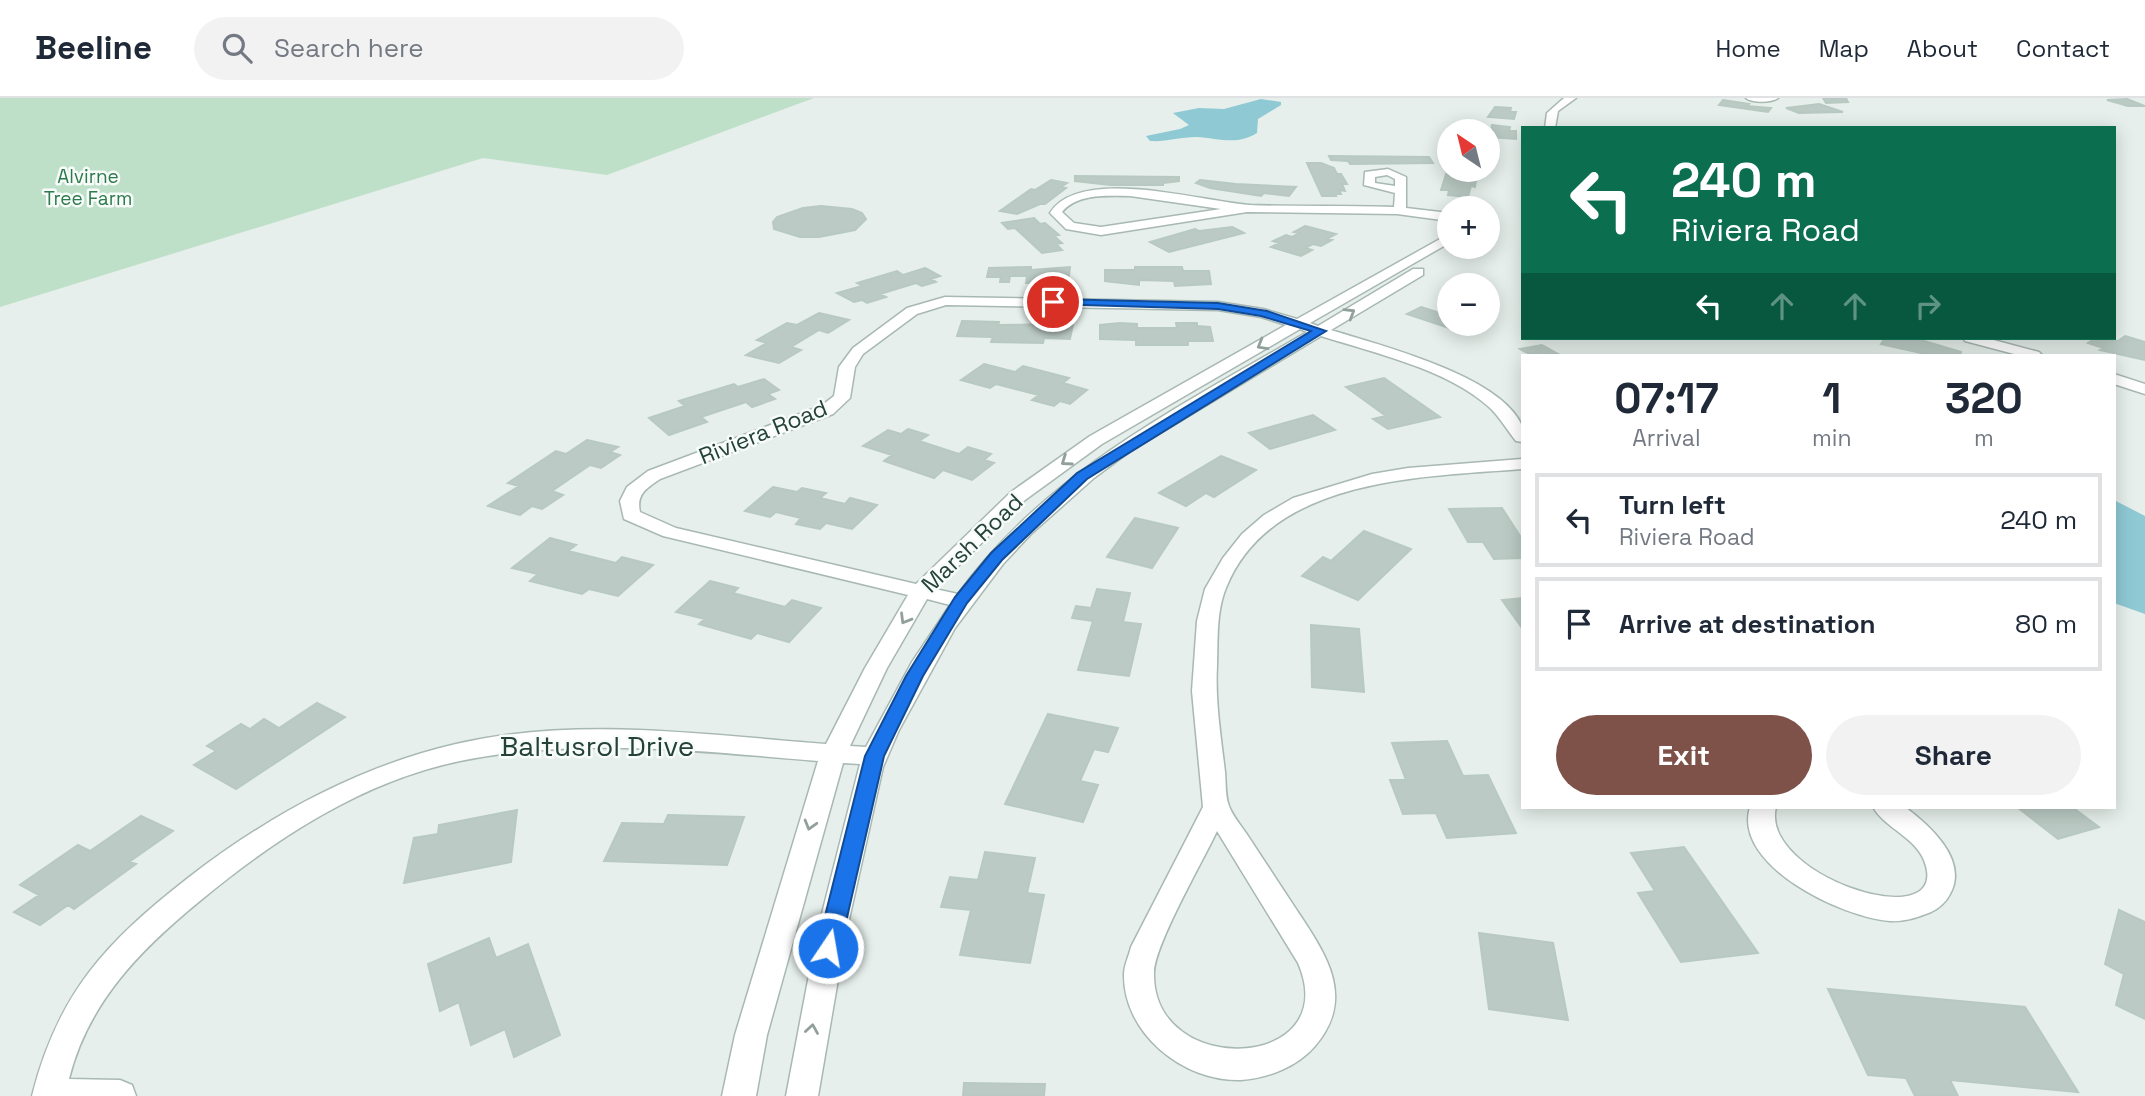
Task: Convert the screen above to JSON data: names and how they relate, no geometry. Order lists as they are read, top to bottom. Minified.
{"streets":{"street":["Riviera Road","Marsh Road","Baltusrol Drive"]},"crossings":[["Riviera Road","Marsh Road"],["Marsh Road","Baltusrol Drive"]],"parks":["Alvirne Tree Farm"],"north":"top left","page":{"header":"Beeline","search":"Search here","nav":["Home","Map","About","Contact"],"map_buttons":["+","−"],"turn":["240 m","Riviera Road"],"eta":["07:17","Arrival","1","min","320","m"],"list":[{"name":"Turn left","note":"Riviera Road","value":"240 m"},{"name":"Arrive at destination","value":"80 m"}],"buttons":["Exit","Share"]}}
